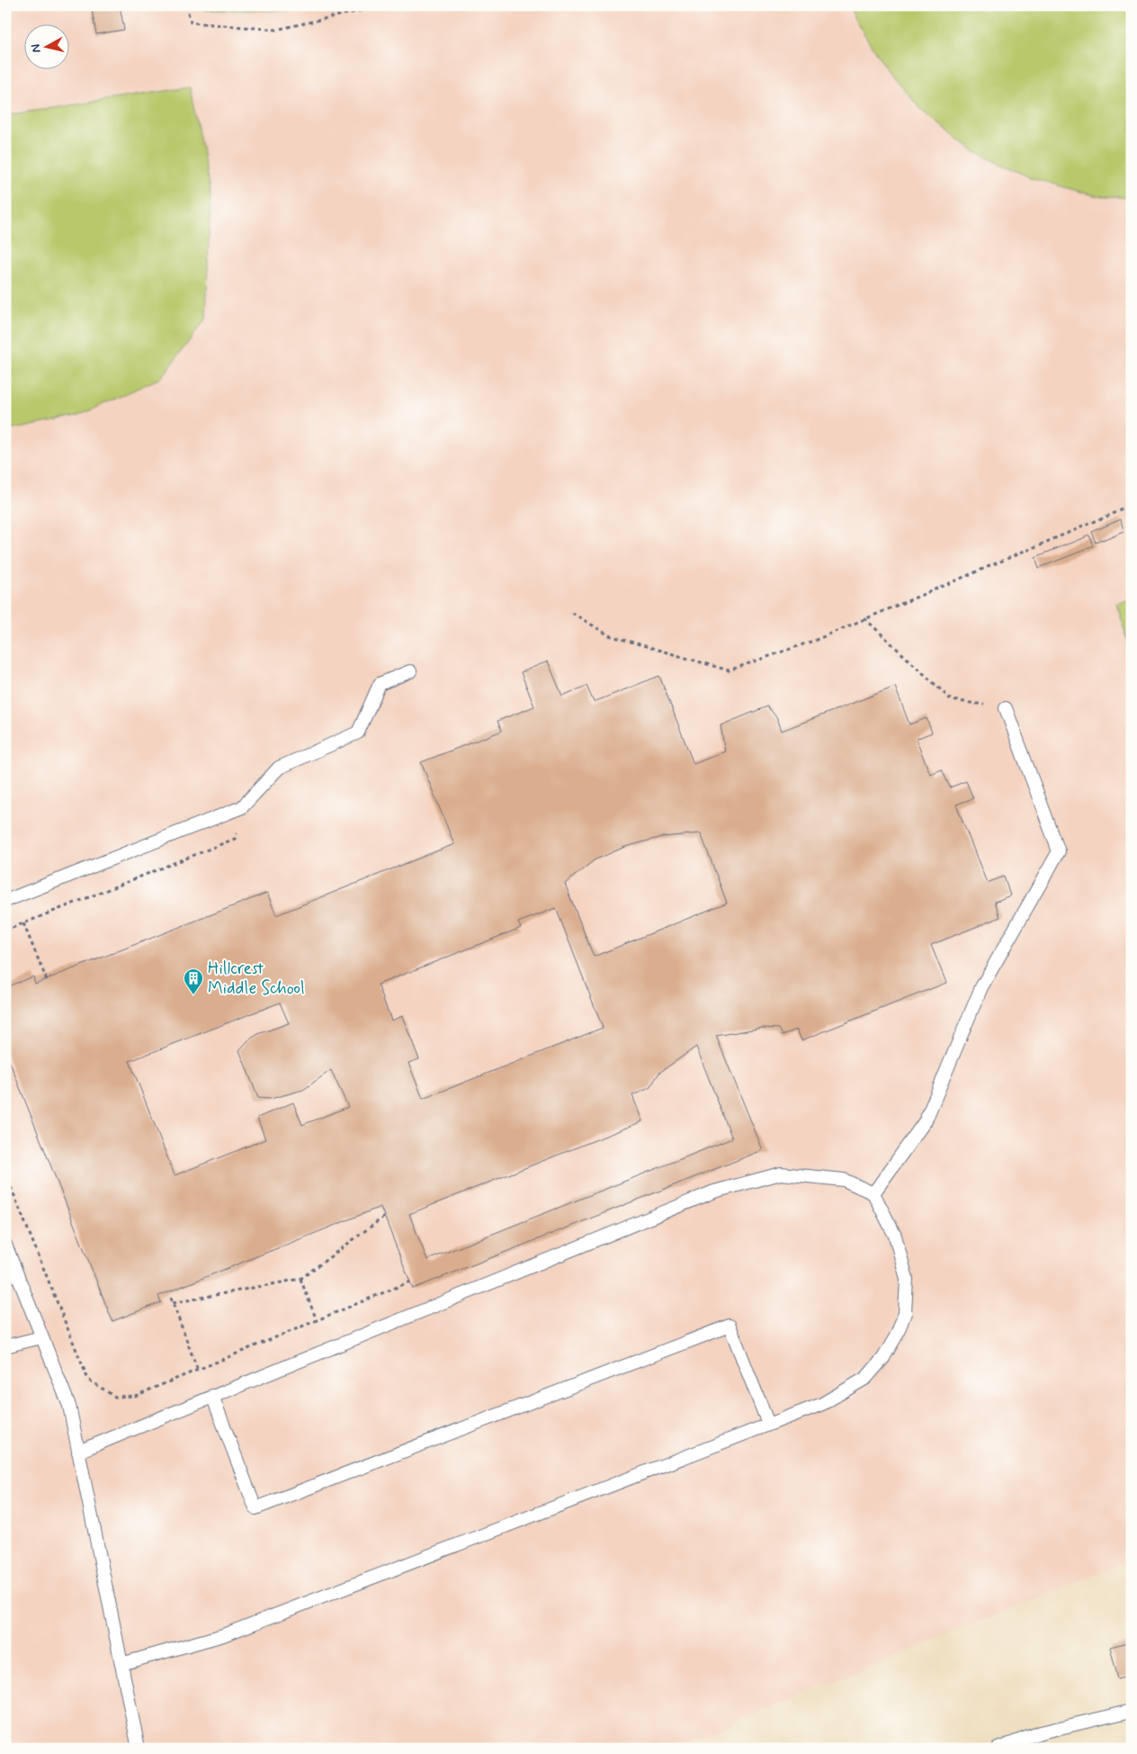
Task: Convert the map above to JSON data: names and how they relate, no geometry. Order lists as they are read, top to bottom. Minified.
{"places":{"building":["Hillcrest Middle School"]},"north":"left"}
